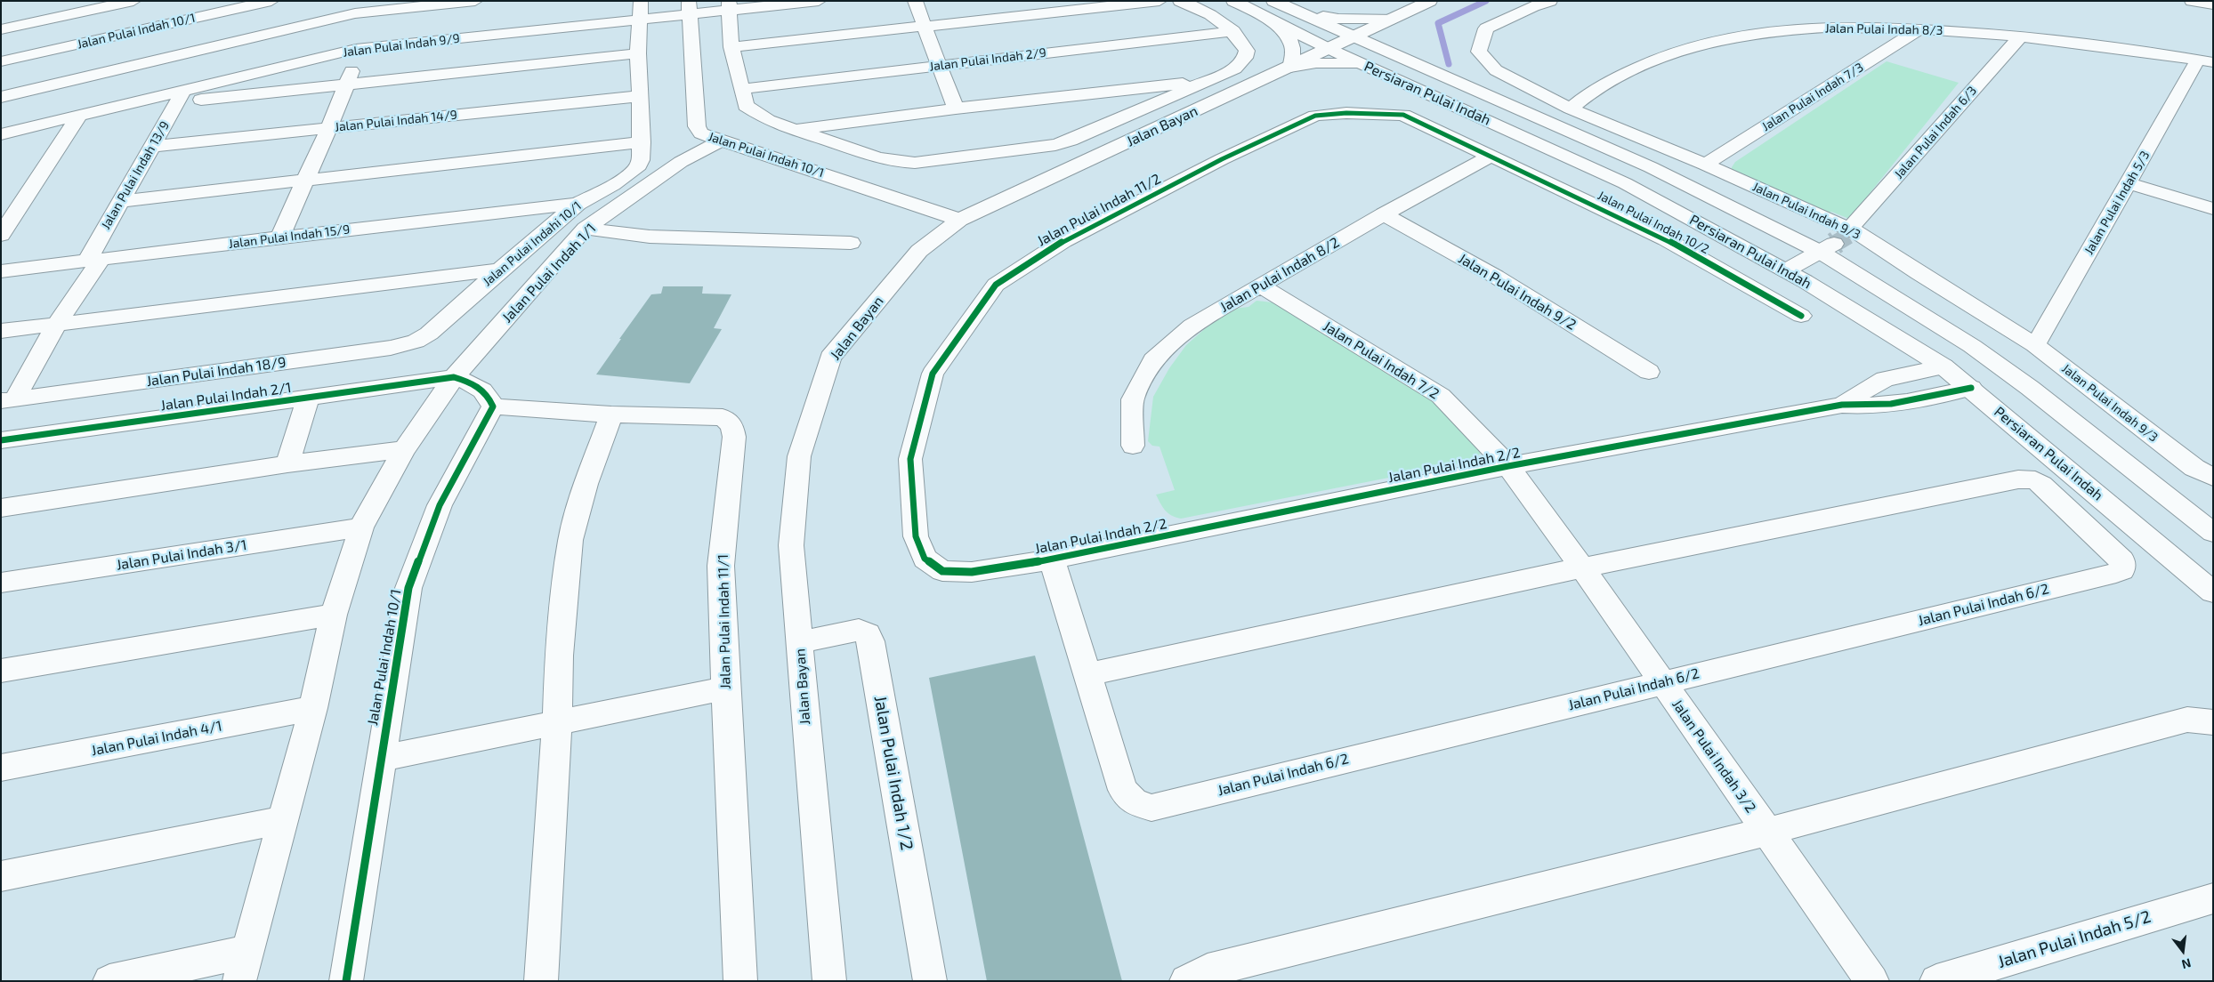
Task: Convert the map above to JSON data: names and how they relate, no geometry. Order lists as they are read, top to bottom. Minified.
{"streets":{"street":["Jalan Pulai Indah 8/3","Jalan Pulai Indah 10/1","Jalan Pulai Indah 9/9","Jalan Pulai Indah 2/9","Persiaran Pulai Indah","Jalan Pulai Indah 7/3","Jalan Pulai Indah 14/9","Jalan Bayan","Jalan Pulai Indah 6/3","Jalan Pulai Indah 13/9","Jalan Pulai Indah 5/3","Jalan Pulai Indah 11/2","Jalan Pulai Indah 9/3","Jalan Pulai Indah 10/2","Jalan Pulai Indah 15/9","Jalan Pulai Indahi 10/1","Jalan Pulai Indah 1/1","Jalan Pulai Indah 8/2","Jalan Pulai Indah 9/2","Jalan Pulai Indah 7/2","Jalan Pulai Indah 18/9","Jalan Pulai Indah 2/1","Jalan Pulai Indah 2/2","Jalan Pulai Indah 3/1","Jalan Pulai Indah 6/2","Jalan Pulai Indah 11/1","Jalan Pulai Indah 4/1","Jalan Pulai Indah 3/2","Jalan Pulai Indah 1/2","Jalan Pulai Indah 5/2"]},"crossings":[["Jalan Pulai Indah 8/3","Jalan Pulai Indah 7/3"],["Jalan Pulai Indah 8/3","Jalan Pulai Indah 6/3"],["Jalan Pulai Indah 8/3","Jalan Pulai Indah 5/3"],["Jalan Pulai Indah 8/3","Jalan Pulai Indah 9/3"],["Jalan Pulai Indah 10/1","Jalan Pulai Indah 9/9"],["Jalan Pulai Indah 10/1","Jalan Bayan"],["Jalan Pulai Indah 10/1","Jalan Pulai Indah 1/1"],["Jalan Pulai Indah 10/1","Jalan Pulai Indah 11/1"],["Jalan Pulai Indah 9/9","Jalan Pulai Indah 13/9"],["Jalan Pulai Indah 9/9","Jalan Pulai Indahi 10/1"],["Persiaran Pulai Indah","Jalan Bayan"],["Persiaran Pulai Indah","Jalan Pulai Indah 6/3"],["Persiaran Pulai Indah","Jalan Pulai Indah 9/3"],["Persiaran Pulai Indah","Jalan Pulai Indah 2/2"],["Jalan Pulai Indah 7/3","Jalan Pulai Indah 9/3"],["Jalan Pulai Indah 14/9","Jalan Pulai Indah 13/9"],["Jalan Pulai Indah 14/9","Jalan Pulai Indahi 10/1"],["Jalan Bayan","Jalan Pulai Indah 1/2"],["Jalan Pulai Indah 6/3","Jalan Pulai Indah 9/3"],["Jalan Pulai Indah 13/9","Jalan Pulai Indah 15/9"],["Jalan Pulai Indah 13/9","Jalan Pulai Indah 18/9"],["Jalan Pulai Indah 5/3","Jalan Pulai Indah 9/3"],["Jalan Pulai Indah 11/2","Jalan Pulai Indah 10/2"],["Jalan Pulai Indah 11/2","Jalan Pulai Indah 8/2"],["Jalan Pulai Indah 11/2","Jalan Pulai Indah 2/2"],["Jalan Pulai Indah 10/2","Jalan Pulai Indah 8/2"],["Jalan Pulai Indah 15/9","Jalan Pulai Indahi 10/1"],["Jalan Pulai Indahi 10/1","Jalan Pulai Indah 18/9"],["Jalan Pulai Indah 1/1","Jalan Pulai Indah 2/1"],["Jalan Pulai Indah 8/2","Jalan Pulai Indah 9/2"],["Jalan Pulai Indah 8/2","Jalan Pulai Indah 7/2"],["Jalan Pulai Indah 7/2","Jalan Pulai Indah 2/2"],["Jalan Pulai Indah 7/2","Jalan Pulai Indah 3/2"],["Jalan Pulai Indah 2/2","Jalan Pulai Indah 3/2"],["Jalan Pulai Indah 6/2","Jalan Pulai Indah 3/2"]],"north":"bottom"}
